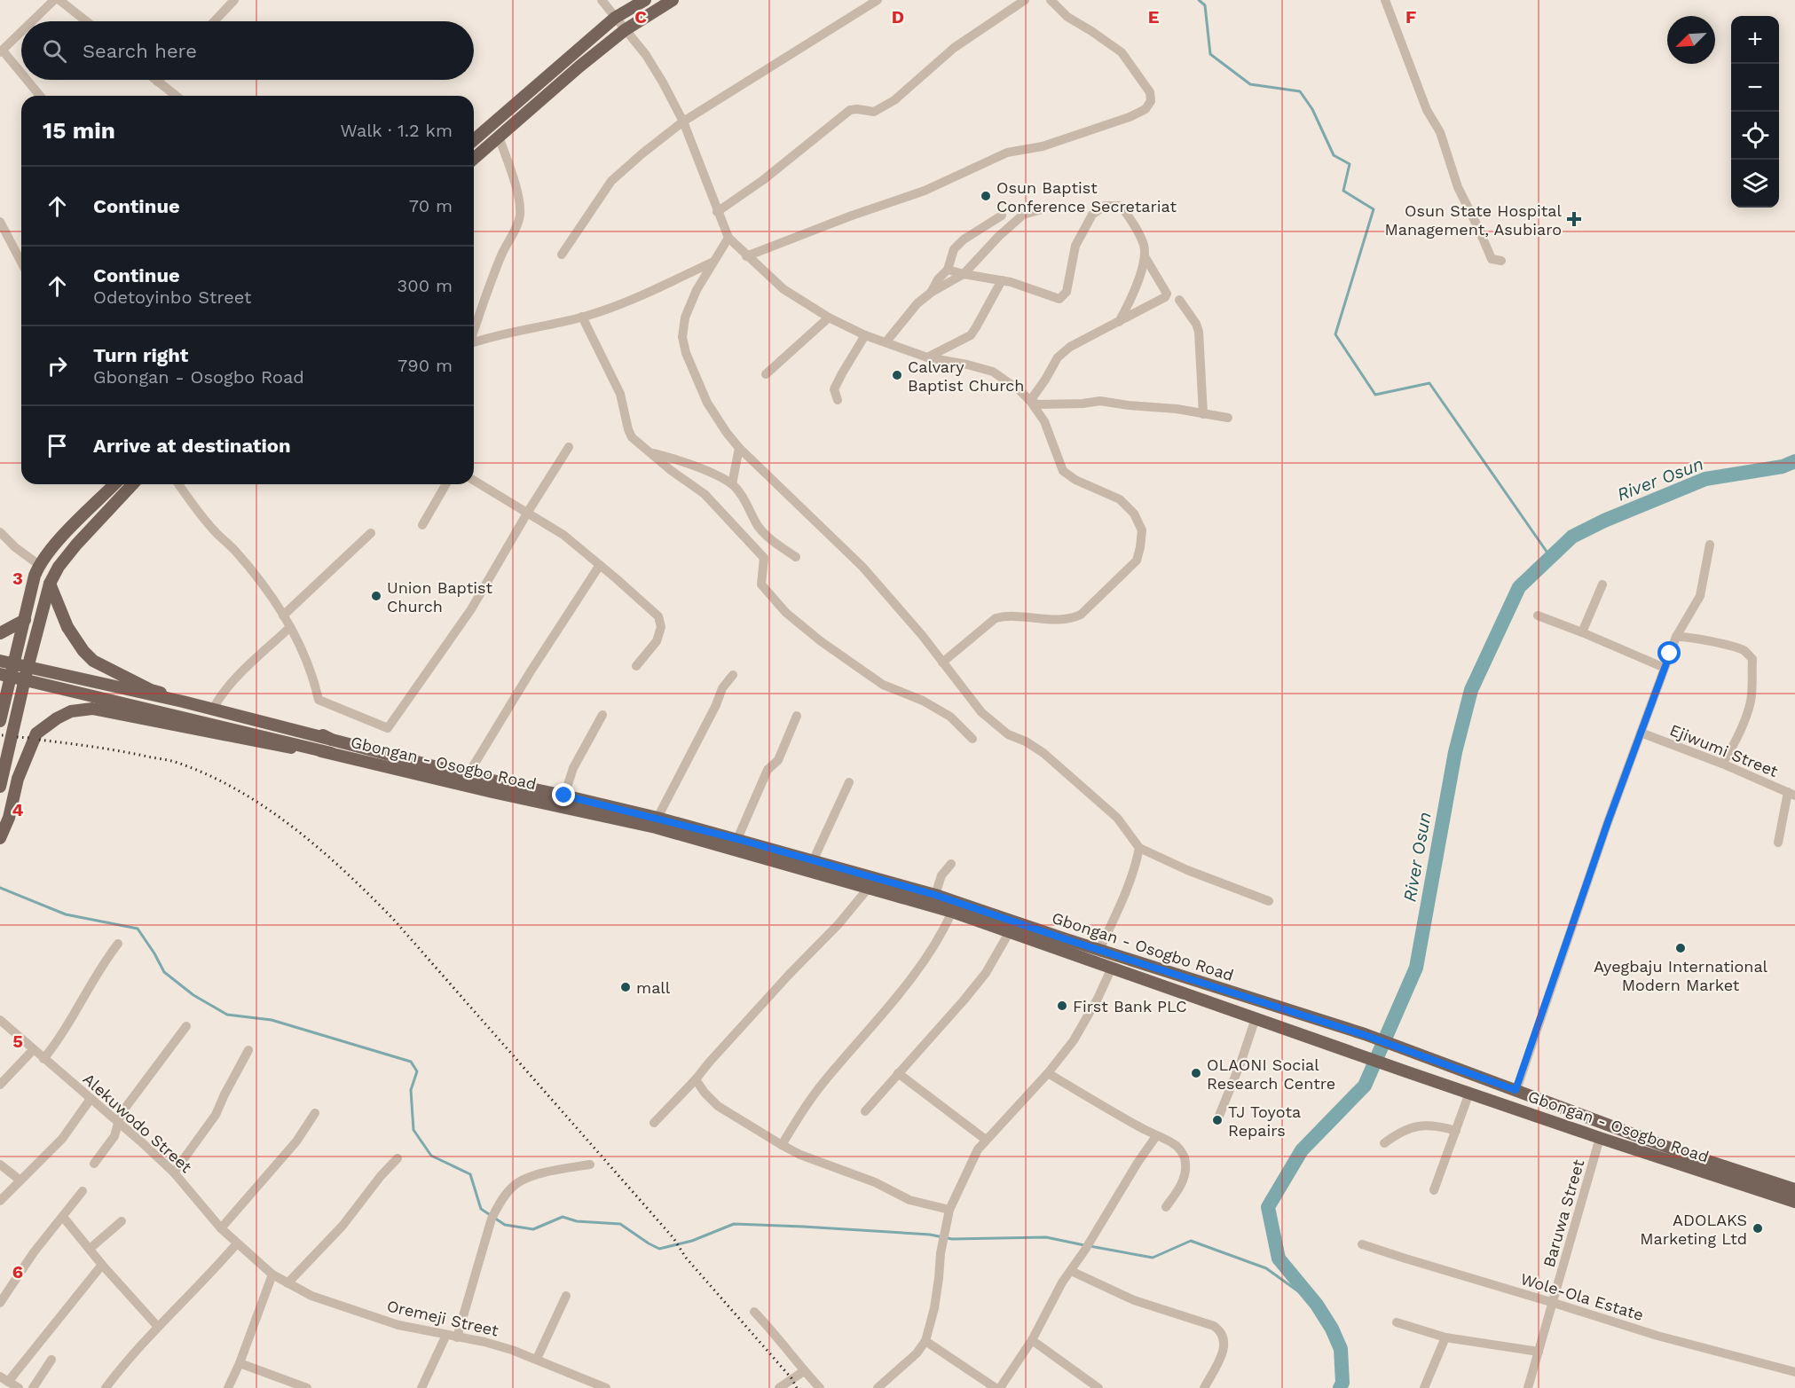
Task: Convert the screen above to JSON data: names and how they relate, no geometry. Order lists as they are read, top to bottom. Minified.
{"streets":{"main road":["Gbongan - Osogbo Road"],"street":["Ejiwumi Street","Alekuwodo Street","Baruwa Street","Wole-Ola Estate","Oremeji Street"]},"crossings":[["Gbongan - Osogbo Road","Baruwa Street"],["Alekuwodo Street","Oremeji Street"],["Baruwa Street","Wole-Ola Estate"]],"water":["River Osun"],"places":{"other":["Osun Baptist Conference Secretariat","Calvary Baptist Church","Union Baptist Church","Ayegbaju International Modern Market","mall","First Bank PLC","OLAONI Social Research Centre","TJ Toyota Repairs","ADOLAKS Marketing Ltd"],"health":["Osun State Hospital Management, Asubiaro"]},"north":"bottom left","page":{"map_buttons":["+","−"],"search":"Search here","heading":["15 min","Walk · 1.2 km"],"list":[["Continue","70 m"],["Continue","Odetoyinbo Street","300 m"],["Turn right","Gbongan - Osogbo Road","790 m"],"Arrive at destination"]},"grid":{"columns":["C","D","E","F"],"rows":["3","4","5","6"]}}
